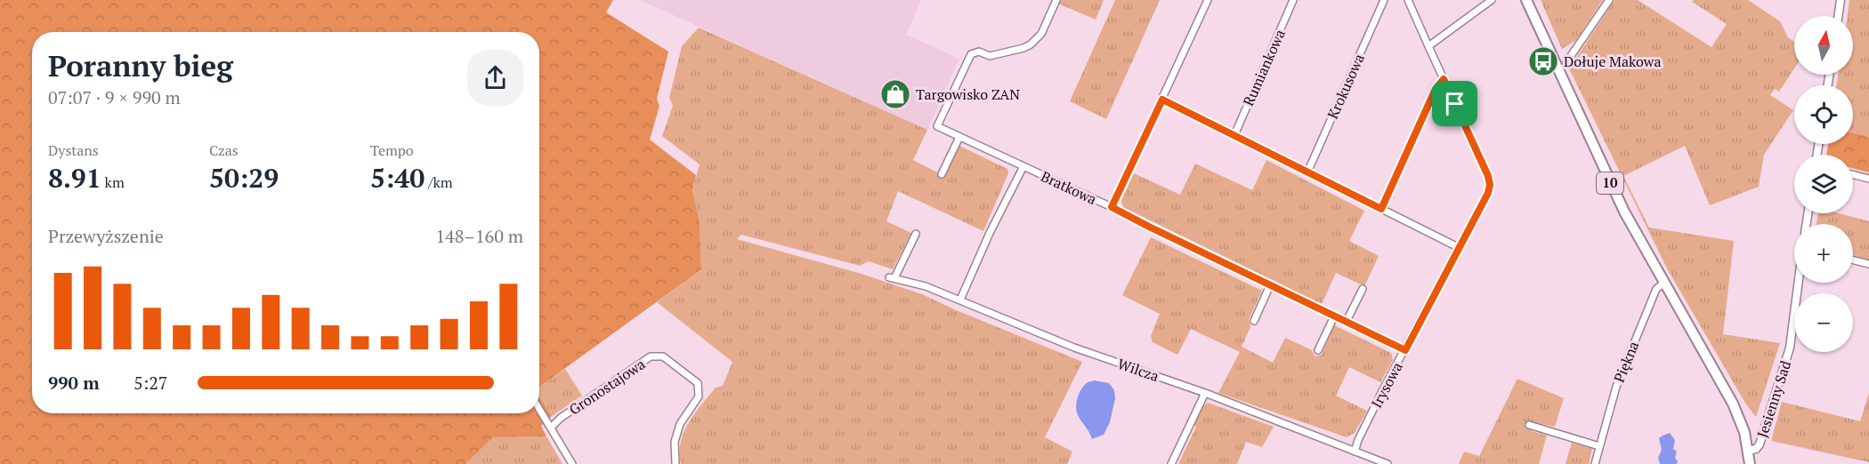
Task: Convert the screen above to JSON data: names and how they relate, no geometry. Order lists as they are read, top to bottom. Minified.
{"streets":{"main road":["10"],"street":["Rumiankowa","Krokusowa","Bratkowa","Piękna","Wilcza","Irysowa","Gronostajowa","Jesienny Sad"]},"crossings":[["10","Piękna"],["10","Jesienny Sad"],["Bratkowa","Irysowa"],["Wilcza","Irysowa"]],"places":{"bus stop":["Dołuje Makowa"],"shop":["Targowisko ZAN"]},"north":"top","page":{"map_buttons":["+","−"],"heading":["Poranny bieg","07:07 · 9 × 990 m"],"stats":[["Dystans","8.91 km"],["Czas","50:29"],["Tempo","5:40 /km"]],"chart":["Przewyższenie","148–160 m"],"list":[{"name":"990 m","note":"5:27"}]}}
